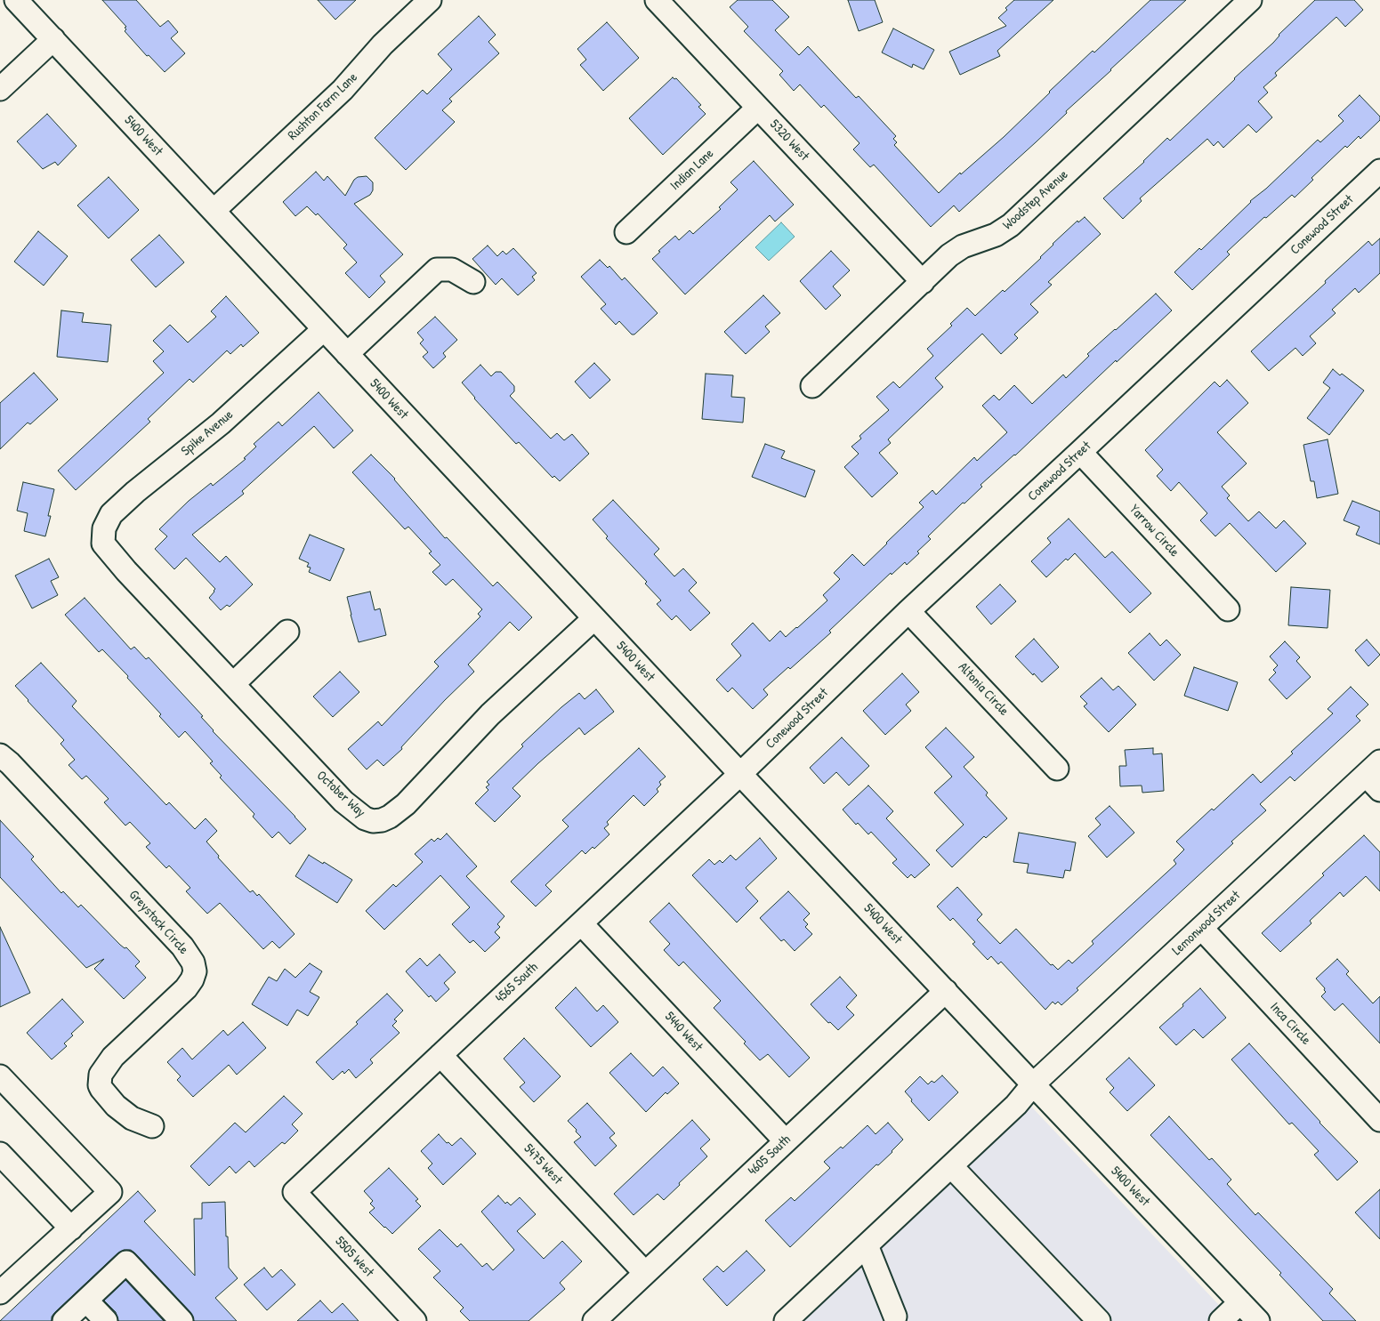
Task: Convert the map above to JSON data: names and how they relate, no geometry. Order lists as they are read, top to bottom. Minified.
{"streets":{"street":["Rushton Farm Lane","5400 West","5320 West","Indian Lane","Woodstep Avenue","Conewood Street","Spike Avenue","Yarrow Circle","Altonia Circle","October Way","Greystock Circle","Lemonwood Street","4565 South","Inca Circle","5440 West","4605 South","5475 West","5505 West"]},"crossings":[["Rushton Farm Lane","5400 West"],["5400 West","Conewood Street"],["5400 West","Spike Avenue"],["5400 West","October Way"],["5400 West","Lemonwood Street"],["5400 West","4565 South"],["5400 West","4605 South"],["5320 West","Indian Lane"],["5320 West","Woodstep Avenue"],["Conewood Street","Yarrow Circle"],["Conewood Street","Altonia Circle"],["Conewood Street","4565 South"],["Spike Avenue","October Way"],["Lemonwood Street","Inca Circle"],["4565 South","5440 West"],["4565 South","5475 West"],["4565 South","5505 West"],["5440 West","4605 South"],["4605 South","5475 West"]]}
